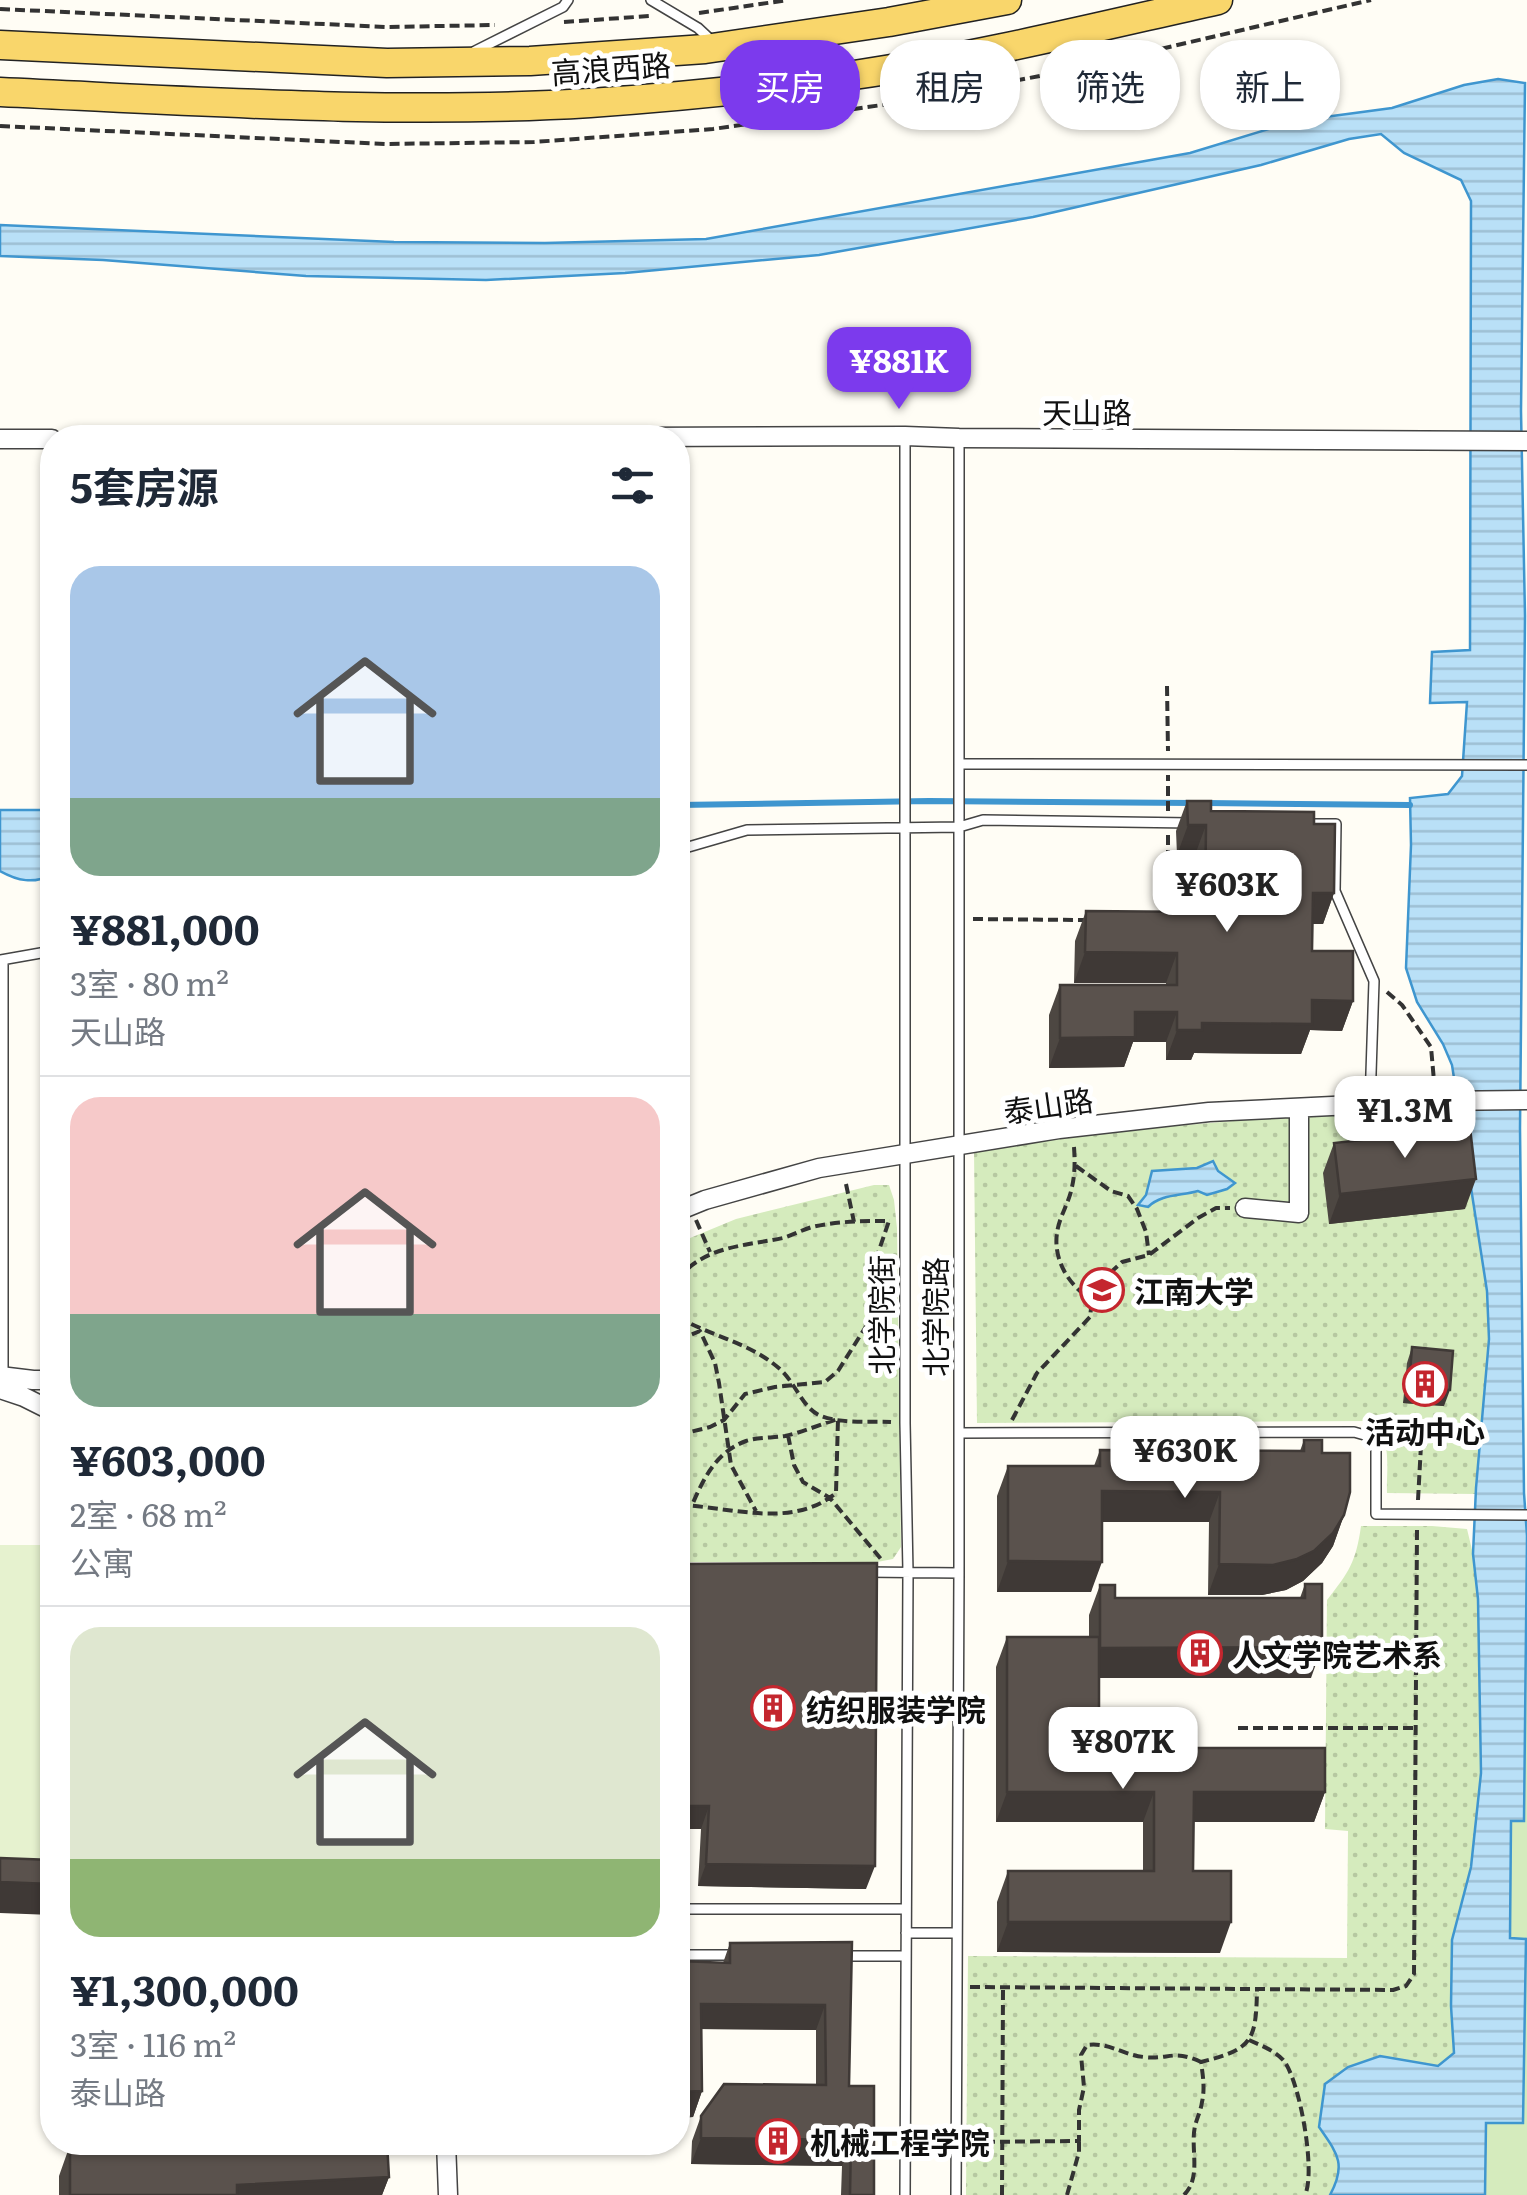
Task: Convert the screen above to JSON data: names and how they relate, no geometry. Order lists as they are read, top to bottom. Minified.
{"streets":{"main road":["高浪西路"],"street":["天山路","泰山路"],"lane":["北学院街","北学院路"]},"crossings":[["天山路","北学院街"],["天山路","北学院路"],["泰山路","北学院街"],["泰山路","北学院路"]],"places":{"school or university":["江南大学"],"building":["活动中心","人文学院艺术系","纺织服装学院","机械工程学院"]},"page":{"chip":["买房","租房","筛选","新上"],"price":["¥881K","¥603K","¥1.3M","¥630K","¥807K"],"heading":"5套房源","list":[{"name":"¥881,000","note":"3室 · 80 m² · 天山路"},{"name":"¥603,000","note":"2室 · 68 m² · 公寓"},{"name":"¥1,300,000","note":"3室 · 116 m² · 泰山路"}]}}
